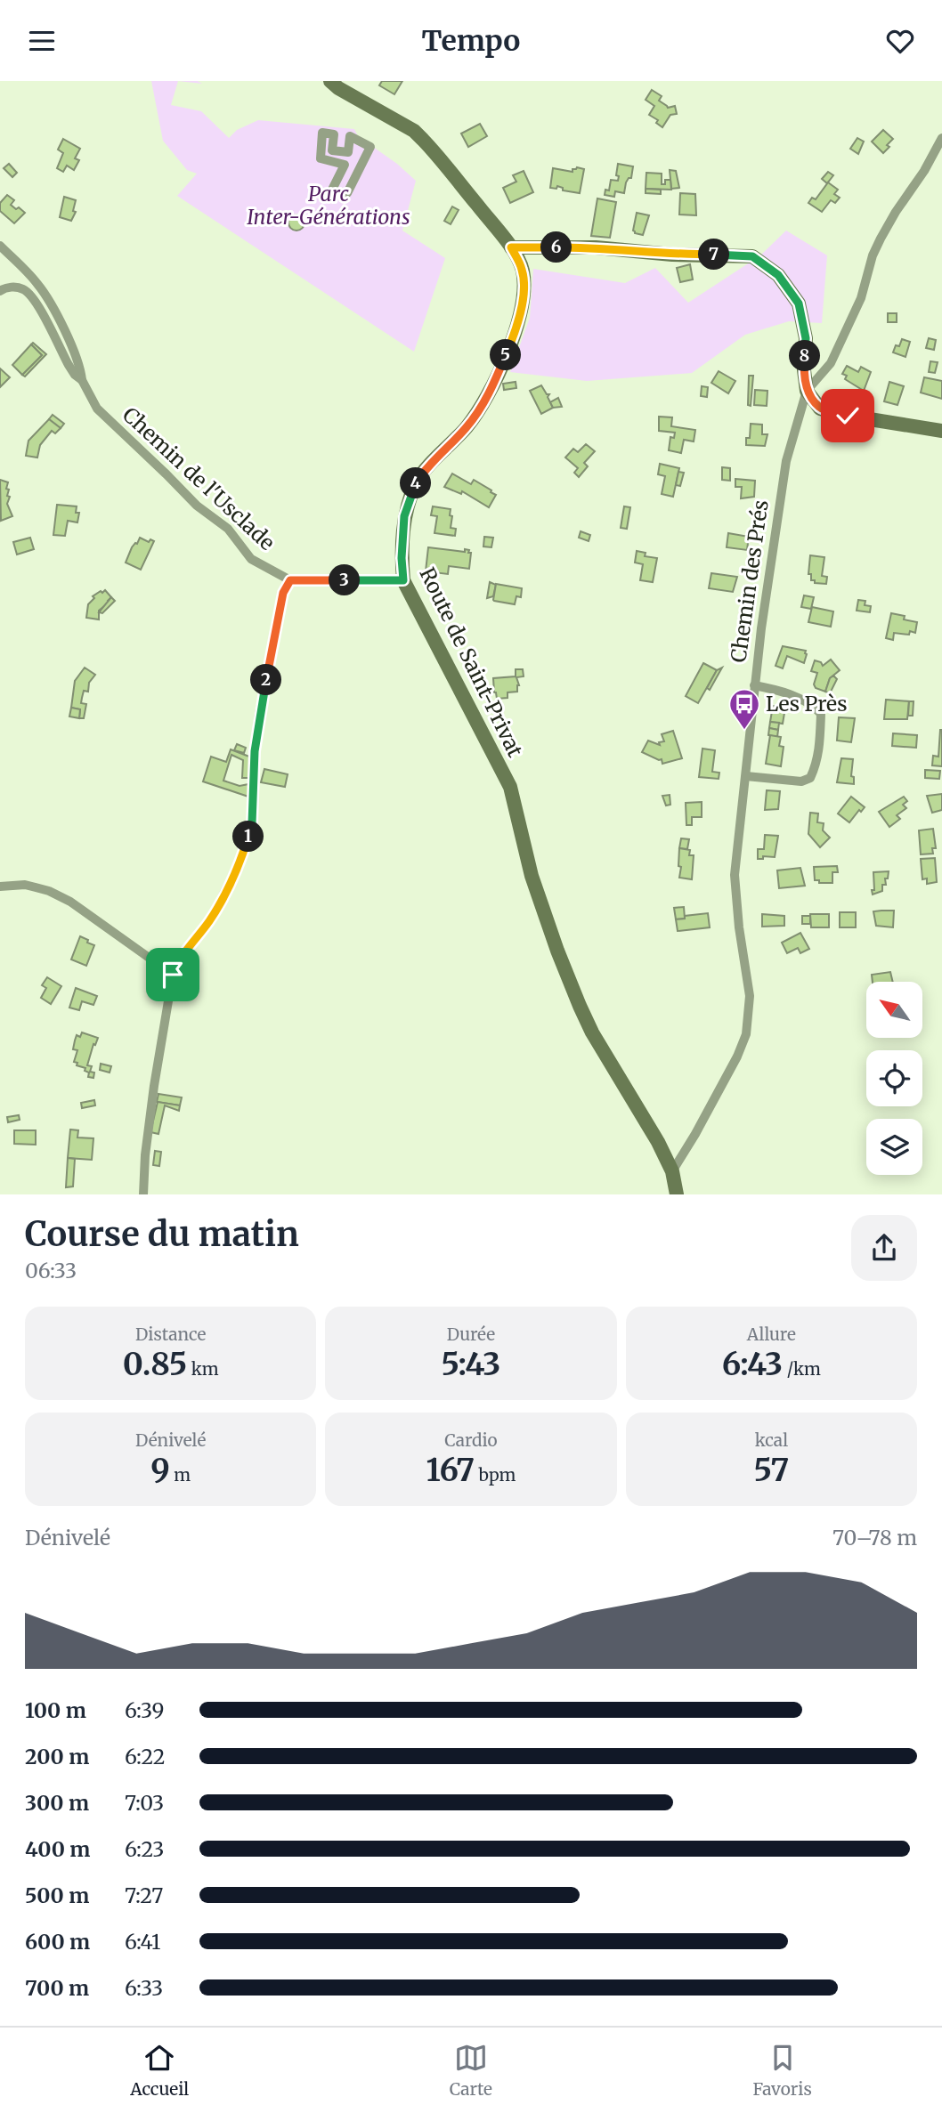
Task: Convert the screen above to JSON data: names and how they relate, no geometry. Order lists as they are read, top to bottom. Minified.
{"streets":{"street":["Chemin de l'Usclade","Chemin des Prés","Route de Saint-Privat"]},"crossings":[["Chemin de l'Usclade","Route de Saint-Privat"],["Chemin des Prés","Route de Saint-Privat"]],"parks":["Parc Inter-Générations"],"places":{"bus stop":["Les Près"]},"north":"top left","page":{"header":"Tempo","pins":["6","7","5","8","4","3","2","1"],"heading":["Course du matin","06:33"],"stats":[["Distance","0.85 km"],["Durée","5:43"],["Allure","6:43 /km"],["Dénivelé","9 m"],["Cardio","167 bpm"],["kcal","57"]],"chart":["Dénivelé","70–78 m"],"list":[{"name":"100 m","note":"6:39"},{"name":"200 m","note":"6:22"},{"name":"300 m","note":"7:03"},{"name":"400 m","note":"6:23"},{"name":"500 m","note":"7:27"},{"name":"600 m","note":"6:41"},{"name":"700 m","note":"6:33"}],"tabs":["Accueil","Carte","Favoris"]}}
